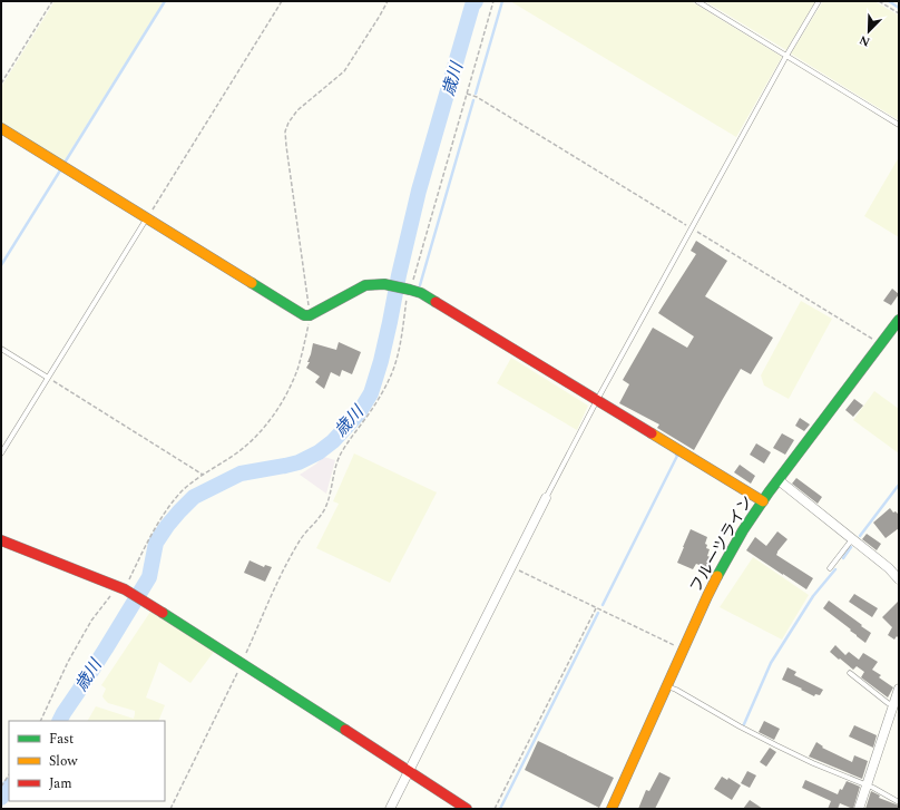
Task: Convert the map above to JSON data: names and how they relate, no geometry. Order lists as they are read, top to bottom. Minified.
{"streets":{"street":["フルーツライン"]},"water":["歳川"],"legend":["Fast","Slow","Jam"],"north":"bottom left"}
